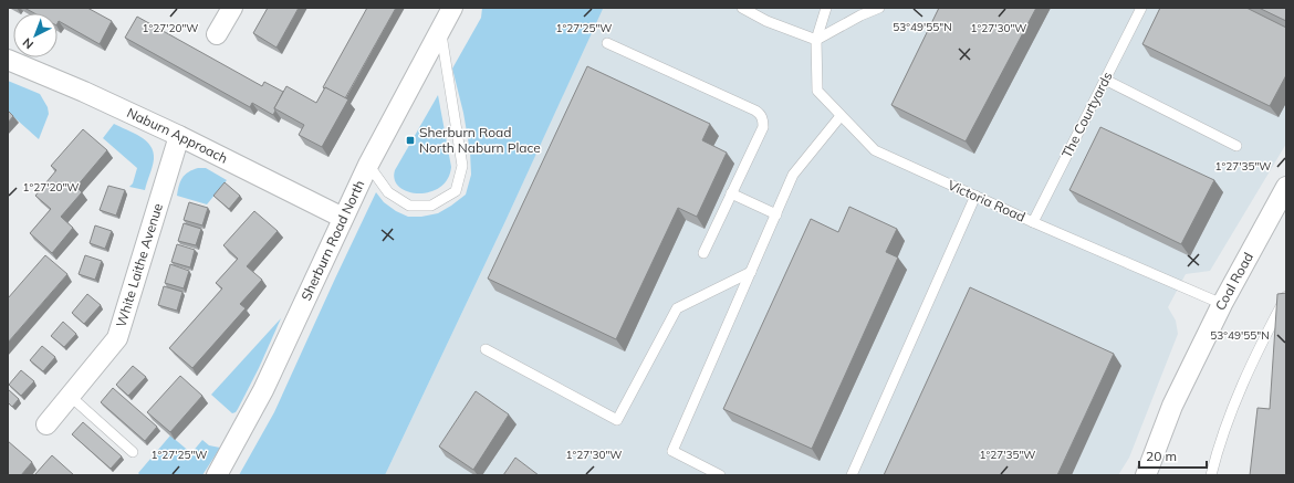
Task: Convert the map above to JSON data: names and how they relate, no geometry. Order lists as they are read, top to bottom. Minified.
{"streets":{"street":["Naburn Approach","Sherburn Road North","White Laithe Avenue","Coal Road"],"lane":["The Courtyards","Victoria Road"]},"crossings":[["The Courtyards","Victoria Road"],["Naburn Approach","Sherburn Road North"],["Naburn Approach","White Laithe Avenue"],["Victoria Road","Coal Road"]],"places":{"transit":["Sherburn Road North Naburn Place"]},"scale_bar":"20 m","north":"bottom left","coordinates":["53°49'55\"N","1°27'20\"W","1°27'25\"W","1°27'30\"W","1°27'35\"W"]}
